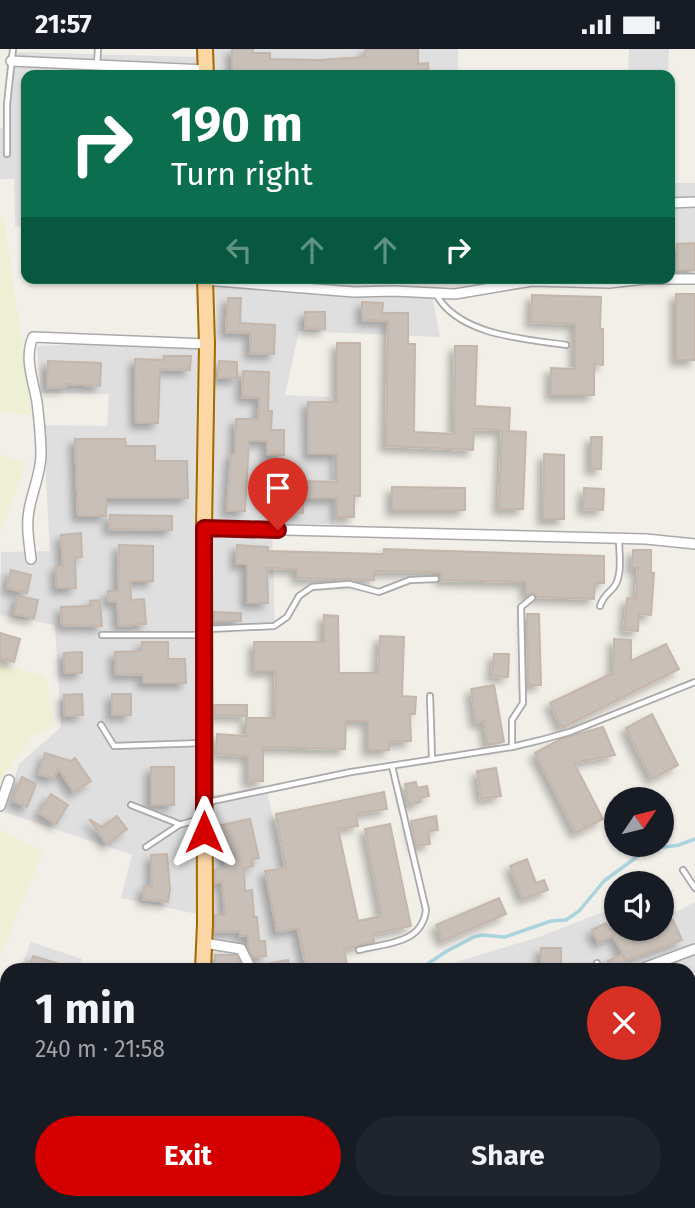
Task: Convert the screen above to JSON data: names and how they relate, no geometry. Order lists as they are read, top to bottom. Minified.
{"north":"top right","page":{"status":"21:57","turn":["190 m","Turn right"],"heading":["1 min","240 m · 21:58"],"buttons":["Exit","Share"]}}
